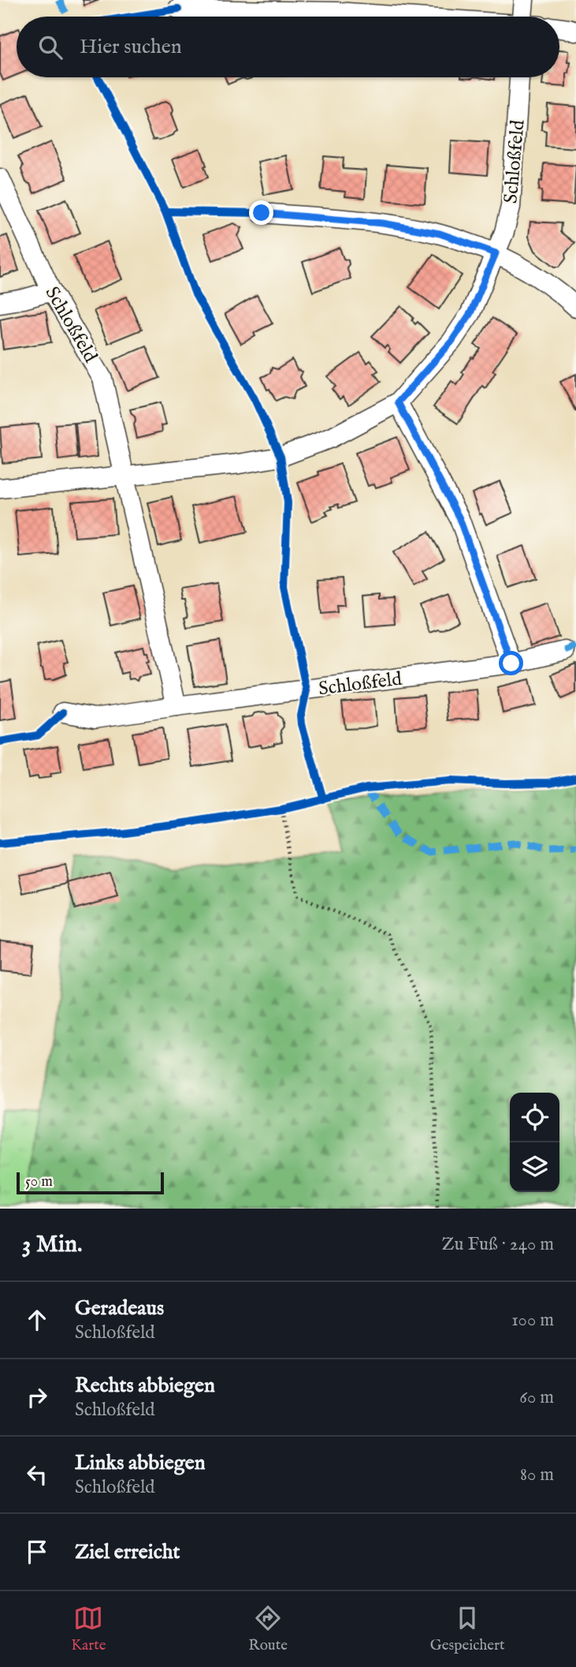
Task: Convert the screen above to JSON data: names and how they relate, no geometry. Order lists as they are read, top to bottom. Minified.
{"streets":{"street":["Schloßfeld"]},"scale_bar":"50 m","page":{"search":"Hier suchen","scale":"50 m","heading":["3 Min.","Zu Fuß · 240 m"],"list":[["Geradeaus","Schloßfeld","100 m"],["Rechts abbiegen","Schloßfeld","60 m"],["Links abbiegen","Schloßfeld","80 m"],"Ziel erreicht"],"nav":["Karte","Route","Gespeichert"]}}
